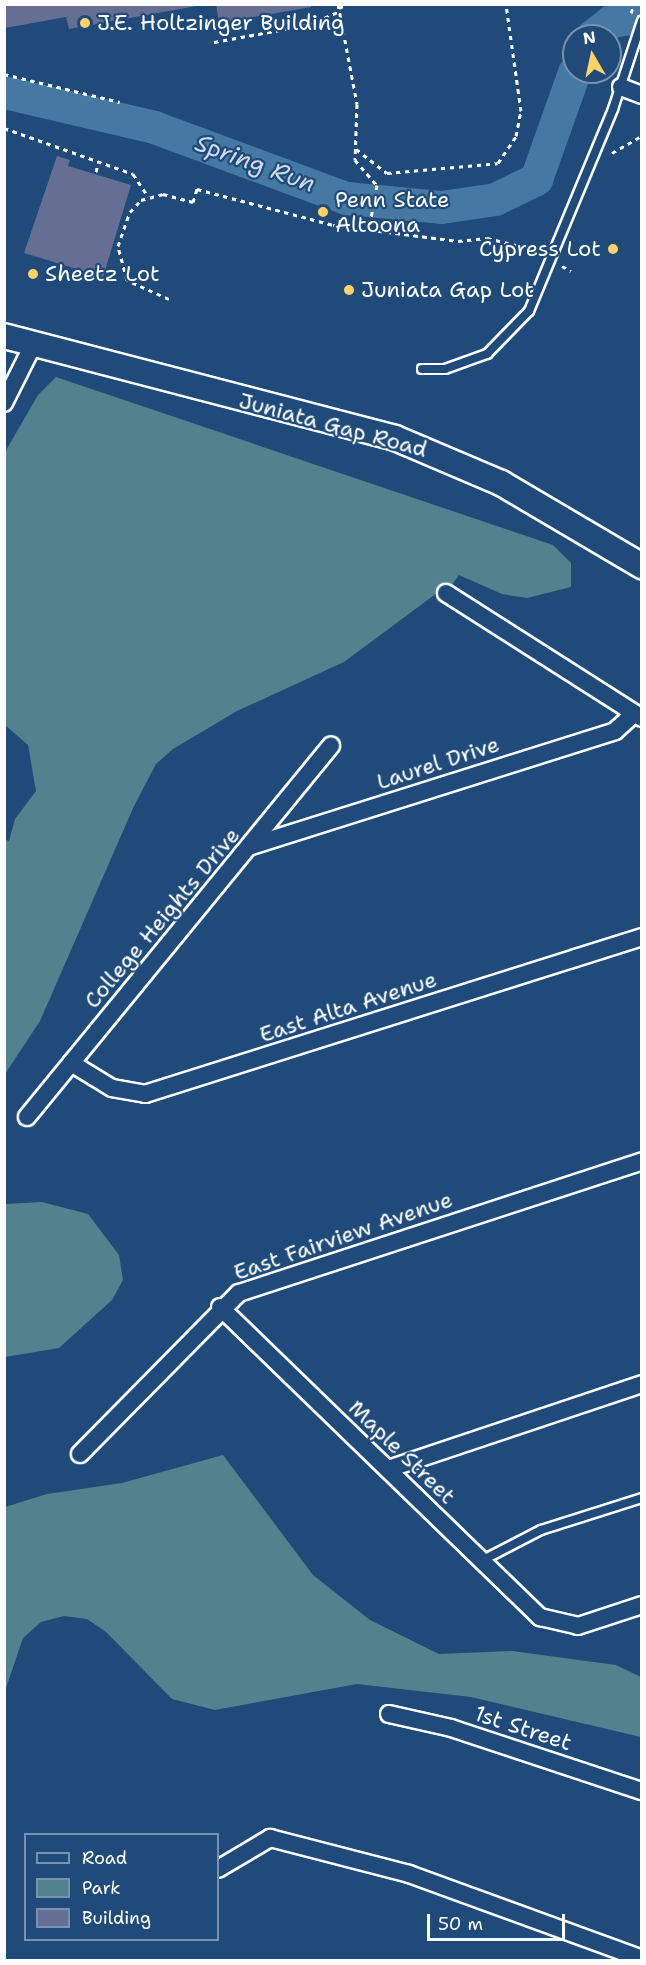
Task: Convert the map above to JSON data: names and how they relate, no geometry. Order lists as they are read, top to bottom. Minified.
{"streets":{"main road":["Juniata Gap Road"],"street":["Laurel Drive","College Heights Drive","East Alta Avenue","East Fairview Avenue","Maple Street","1st Street"]},"crossings":[["Laurel Drive","College Heights Drive"],["College Heights Drive","East Alta Avenue"],["East Fairview Avenue","Maple Street"]],"water":["Spring Run"],"places":["J.E. Holtzinger Building","Penn State Altoona","Cypress Lot","Sheetz Lot","Juniata Gap Lot"],"legend":["Road","Park","Building"],"scale_bar":"50 m","north":"top"}
